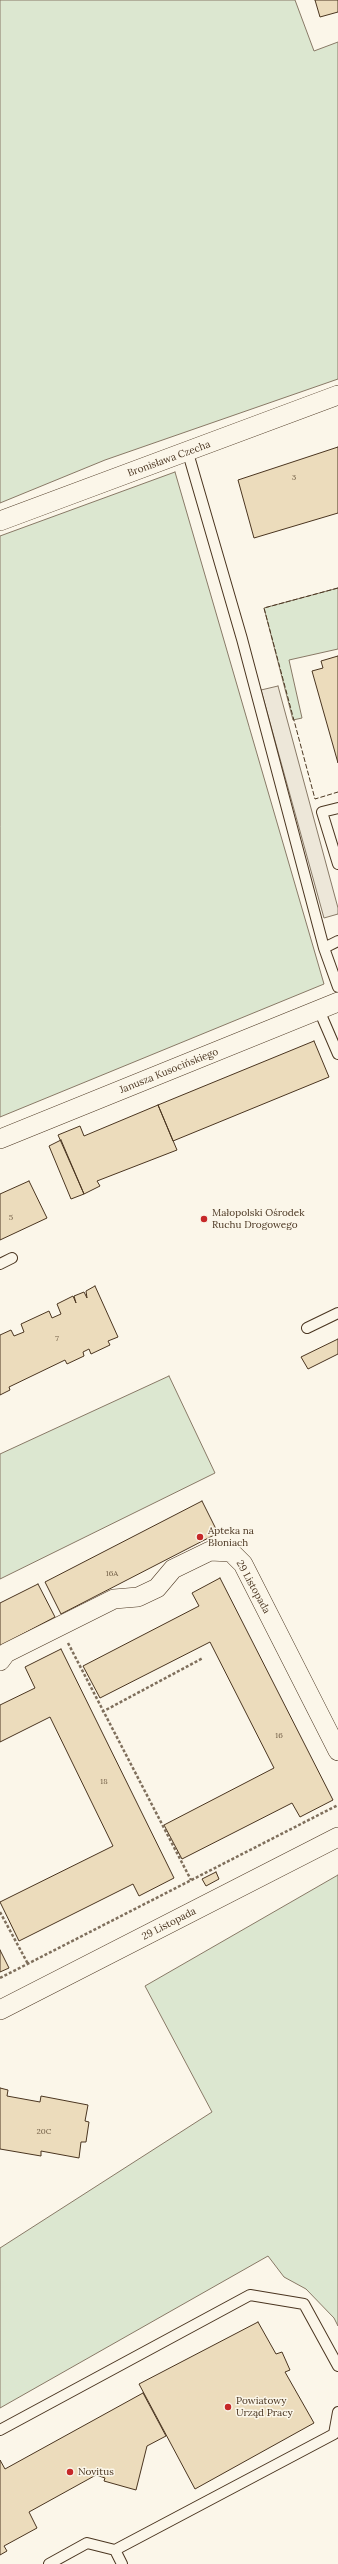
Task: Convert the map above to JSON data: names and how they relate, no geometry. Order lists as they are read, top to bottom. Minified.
{"streets":{"street":["Bronisława Czecha","Janusza Kusocińskiego","29 Listopada"]},"places":["Małopolski Ośrodek Ruchu Drogowego","Apteka na Błoniach","Powiatowy Urząd Pracy","Novitus"],"house_numbers":["3","5","7","16A","16","18","20C"]}
